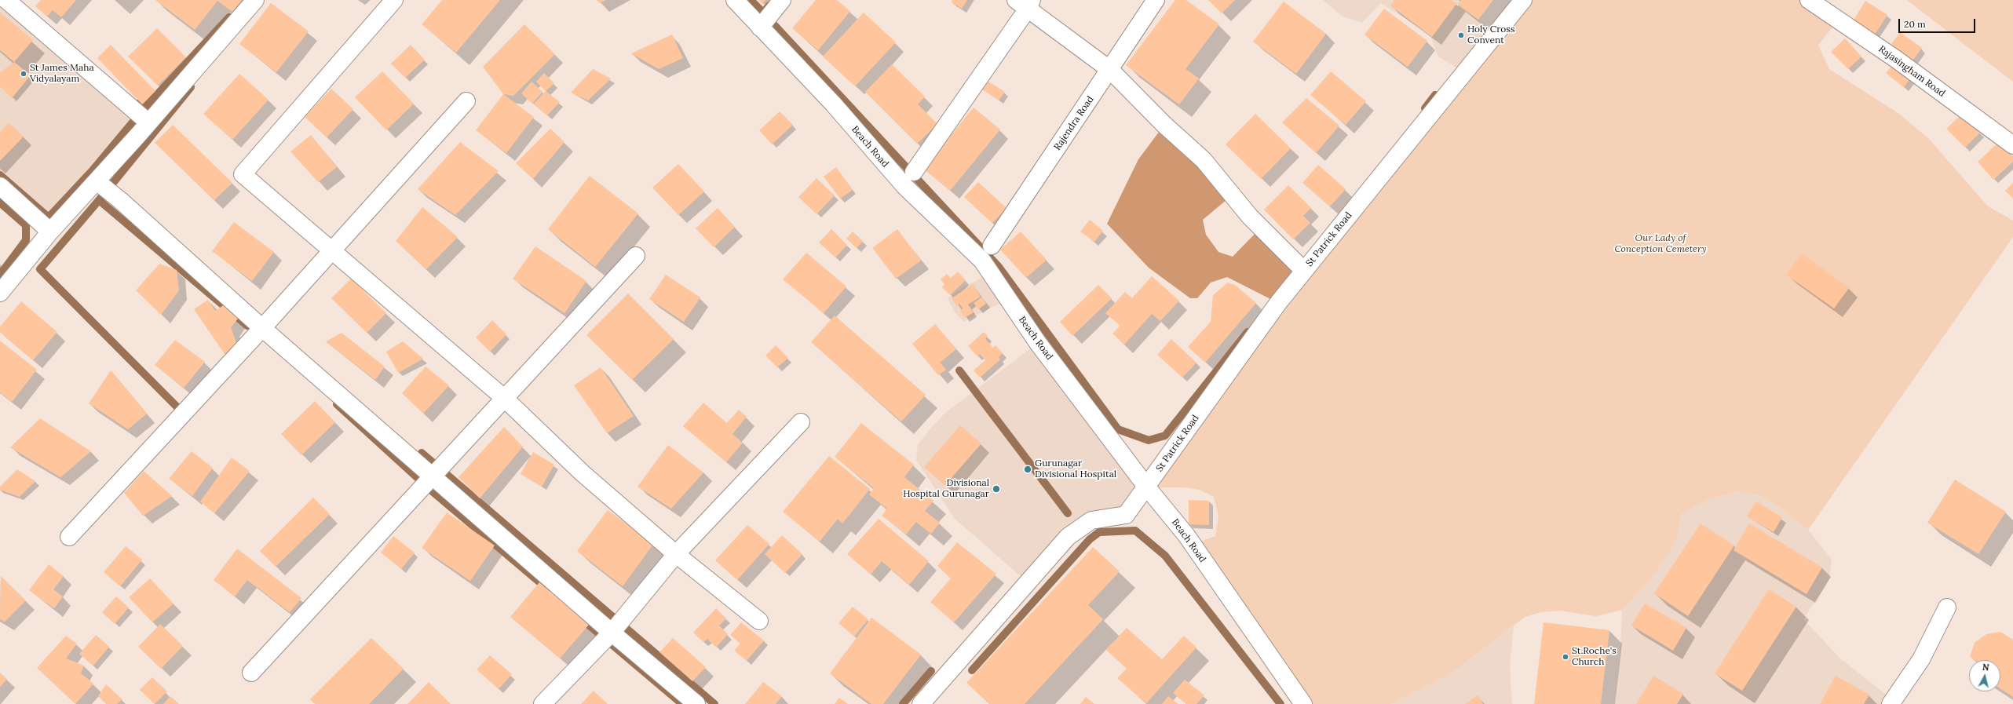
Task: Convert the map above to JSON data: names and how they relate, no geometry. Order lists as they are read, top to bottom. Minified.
{"streets":{"street":["Rajasingham Road","Rajendra Road","Beach Road","St Patrick Road"]},"crossings":[["Beach Road","St Patrick Road"]],"parks":["Our Lady of Conception Cemetery"],"places":["Holy Cross Convent","St James Maha Vidyalayam","Gurunagar Divisional Hospital","Divisional Hospital Gurunagar","St.Roche's Church"],"scale_bar":"20 m","north":"top"}
